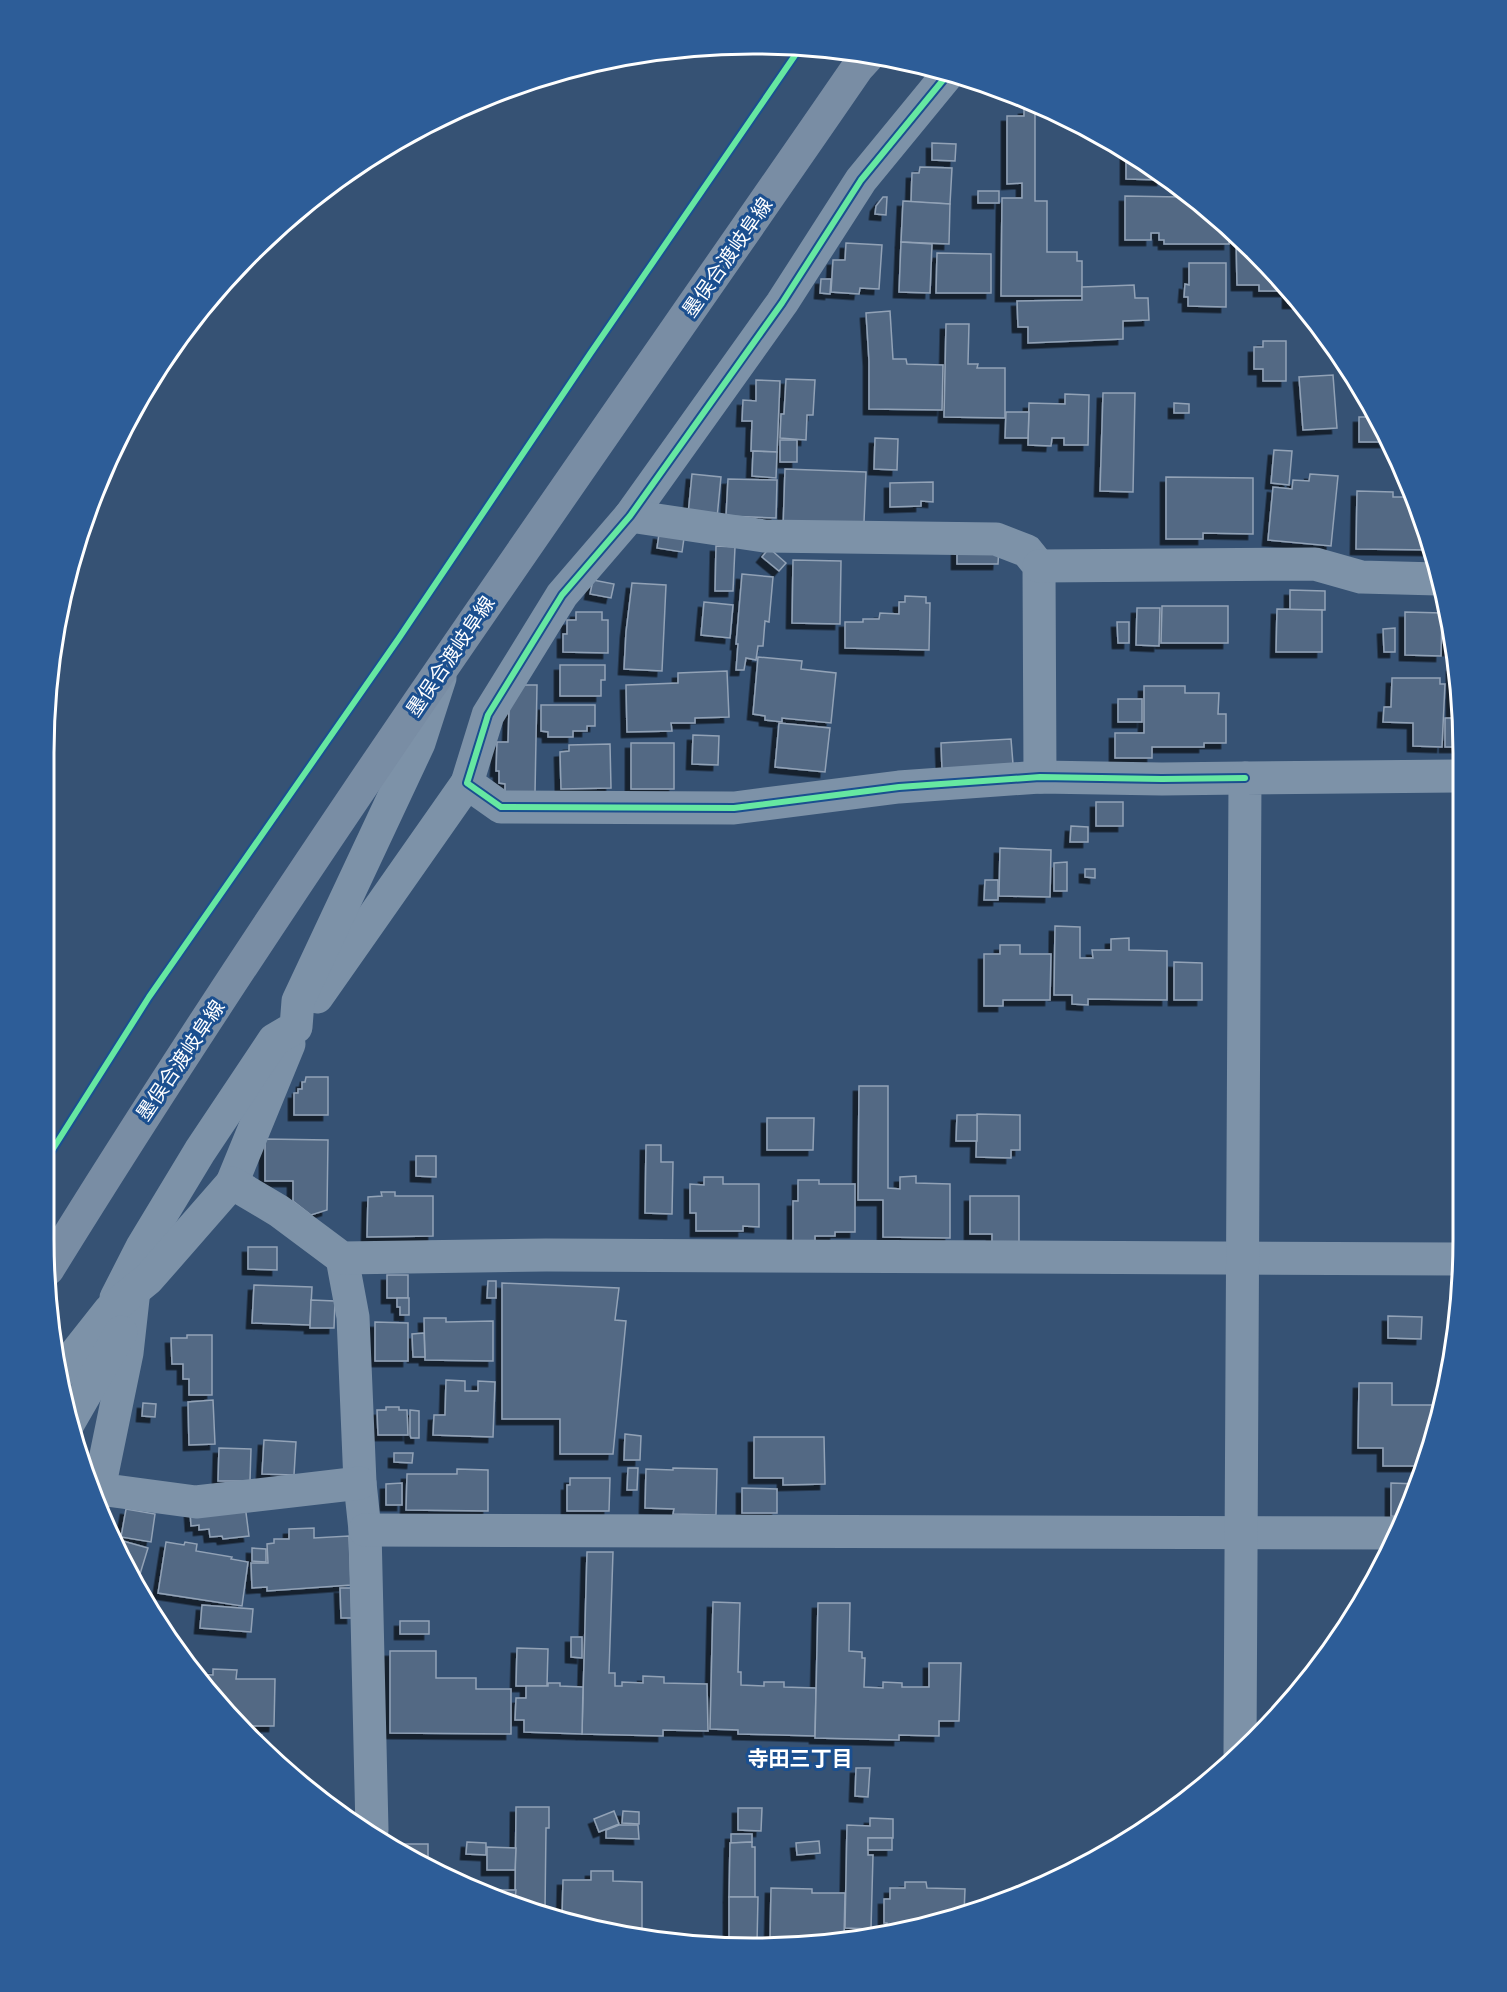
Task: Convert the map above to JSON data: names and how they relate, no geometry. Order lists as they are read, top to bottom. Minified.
{"streets":{"main road":["墨俣合渡岐阜線"]},"districts":["寺田三丁目"]}
